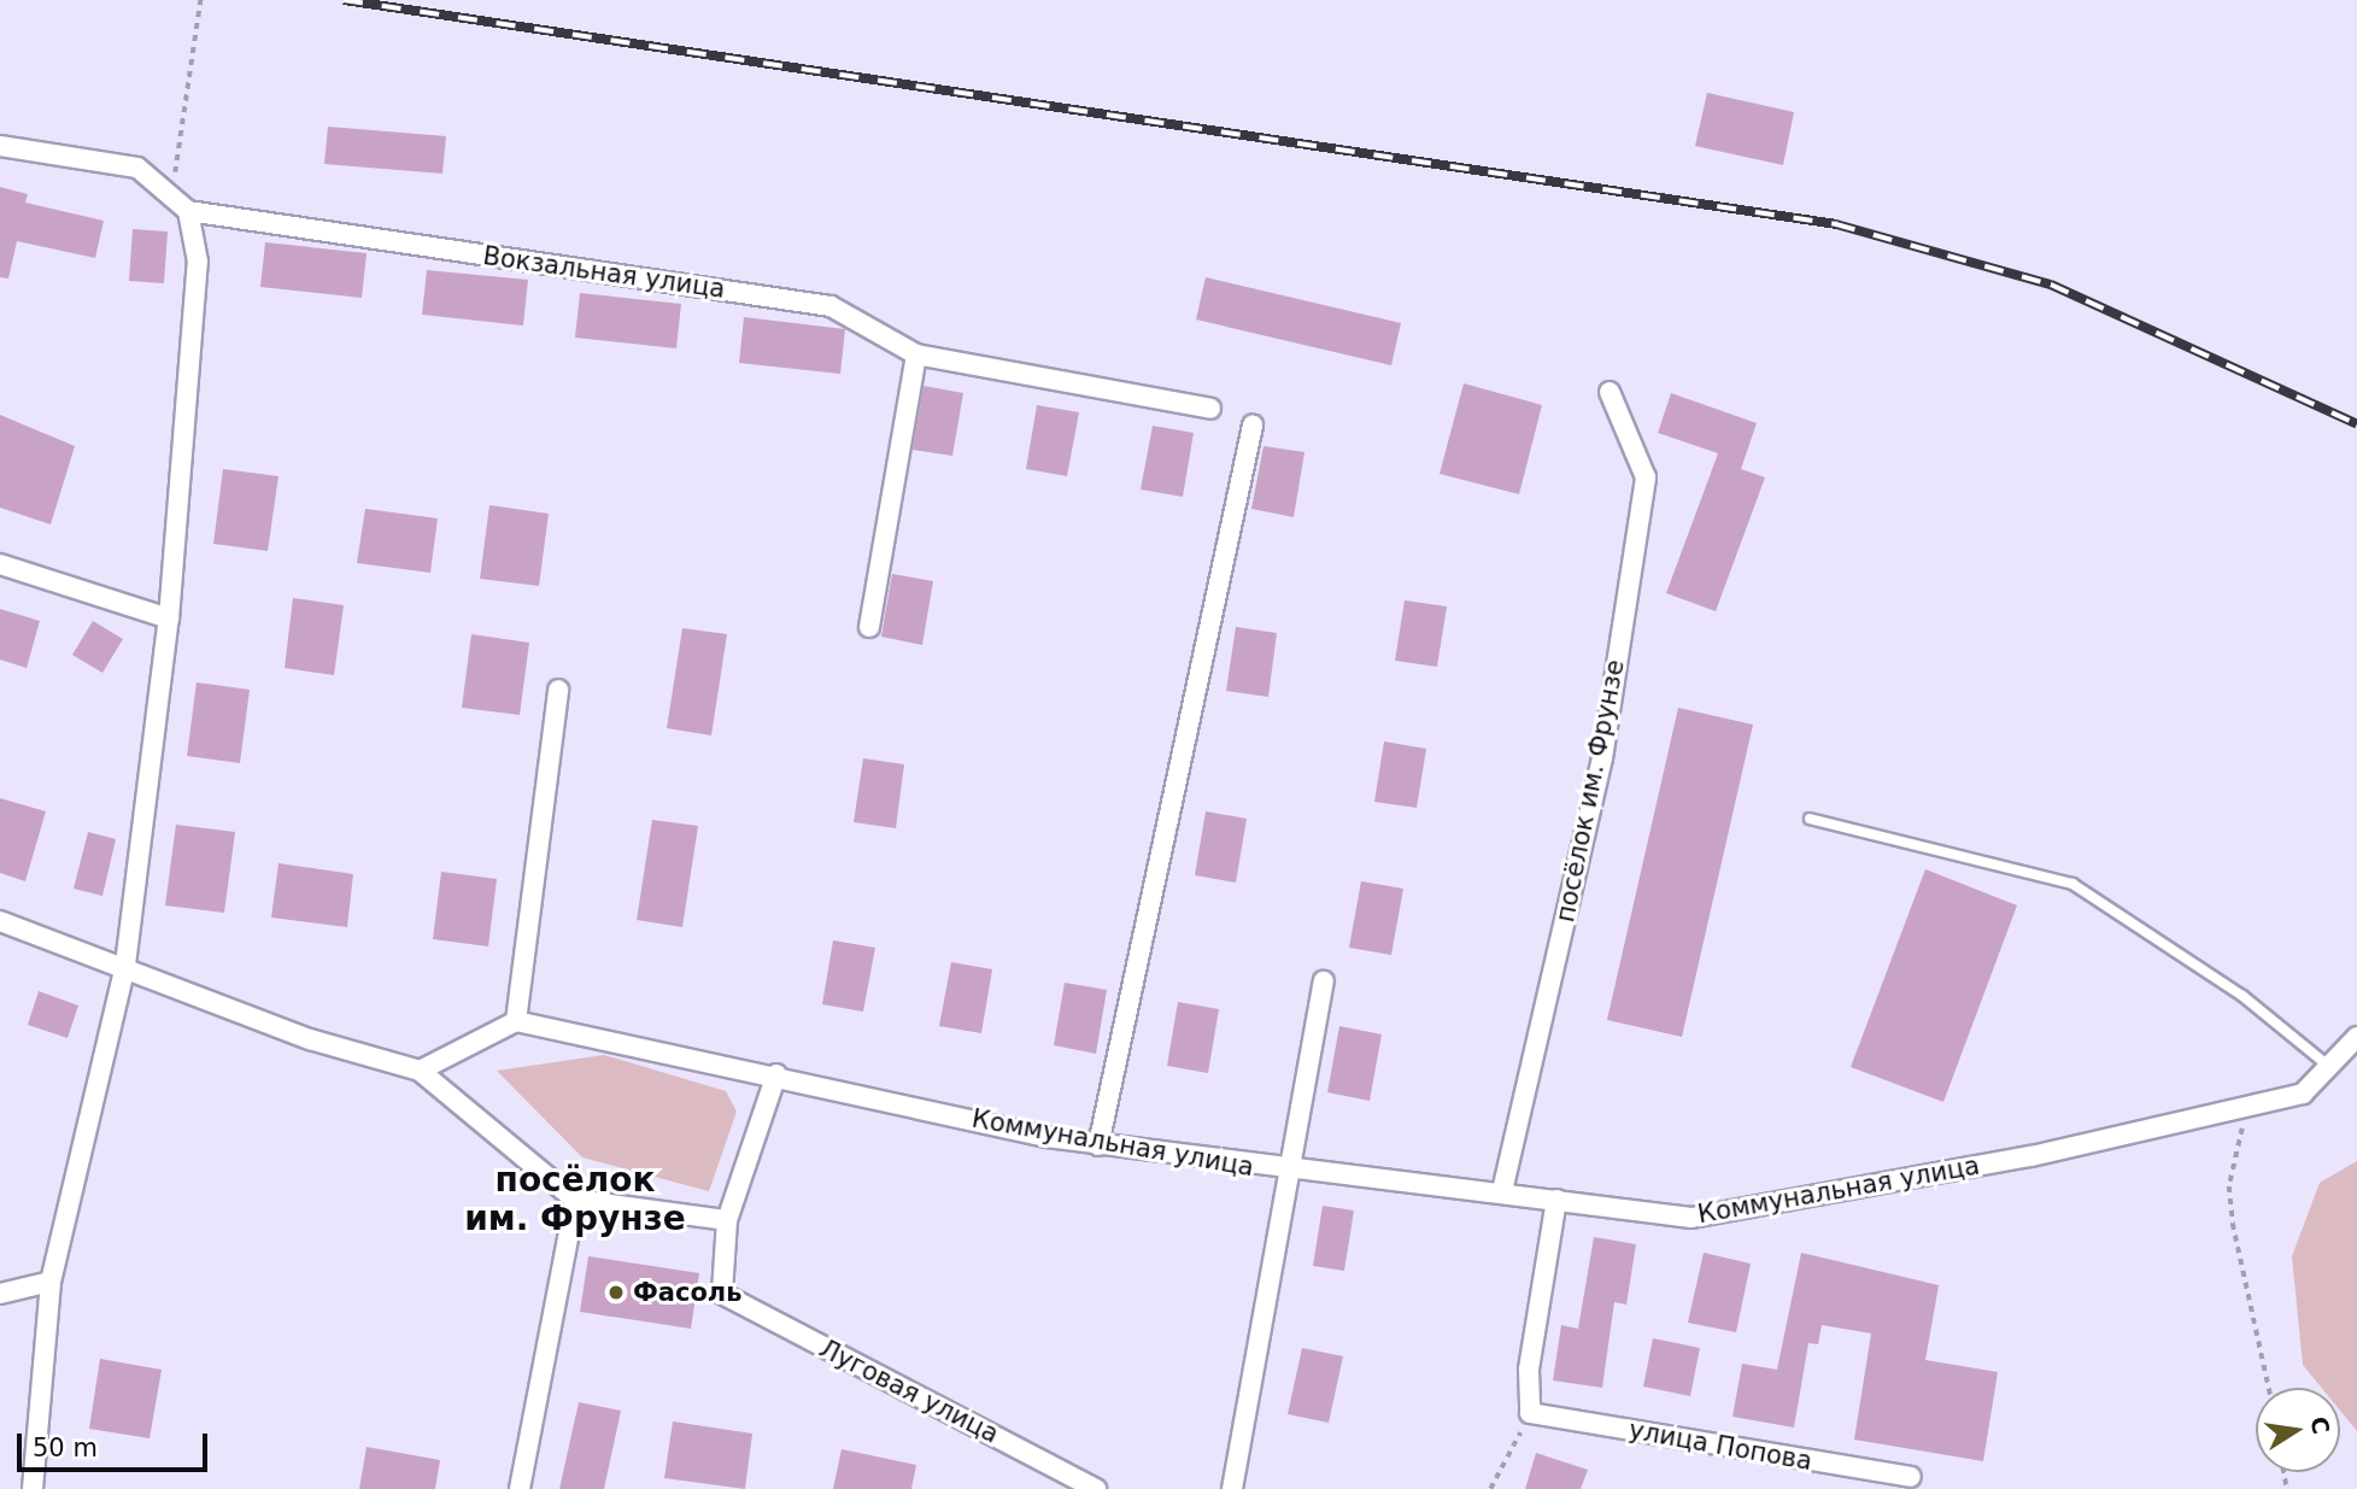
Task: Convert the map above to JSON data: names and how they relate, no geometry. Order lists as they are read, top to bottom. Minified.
{"streets":{"street":["Вокзальная улица","посёлок им. Фрунзе","Коммунальная улица","Луговая улица","улица Попова"]},"crossings":[["посёлок им. Фрунзе","Коммунальная улица"]],"districts":["посёлок им. Фрунзе"],"places":["Фасоль"],"scale_bar":"50 m","north":"right"}
